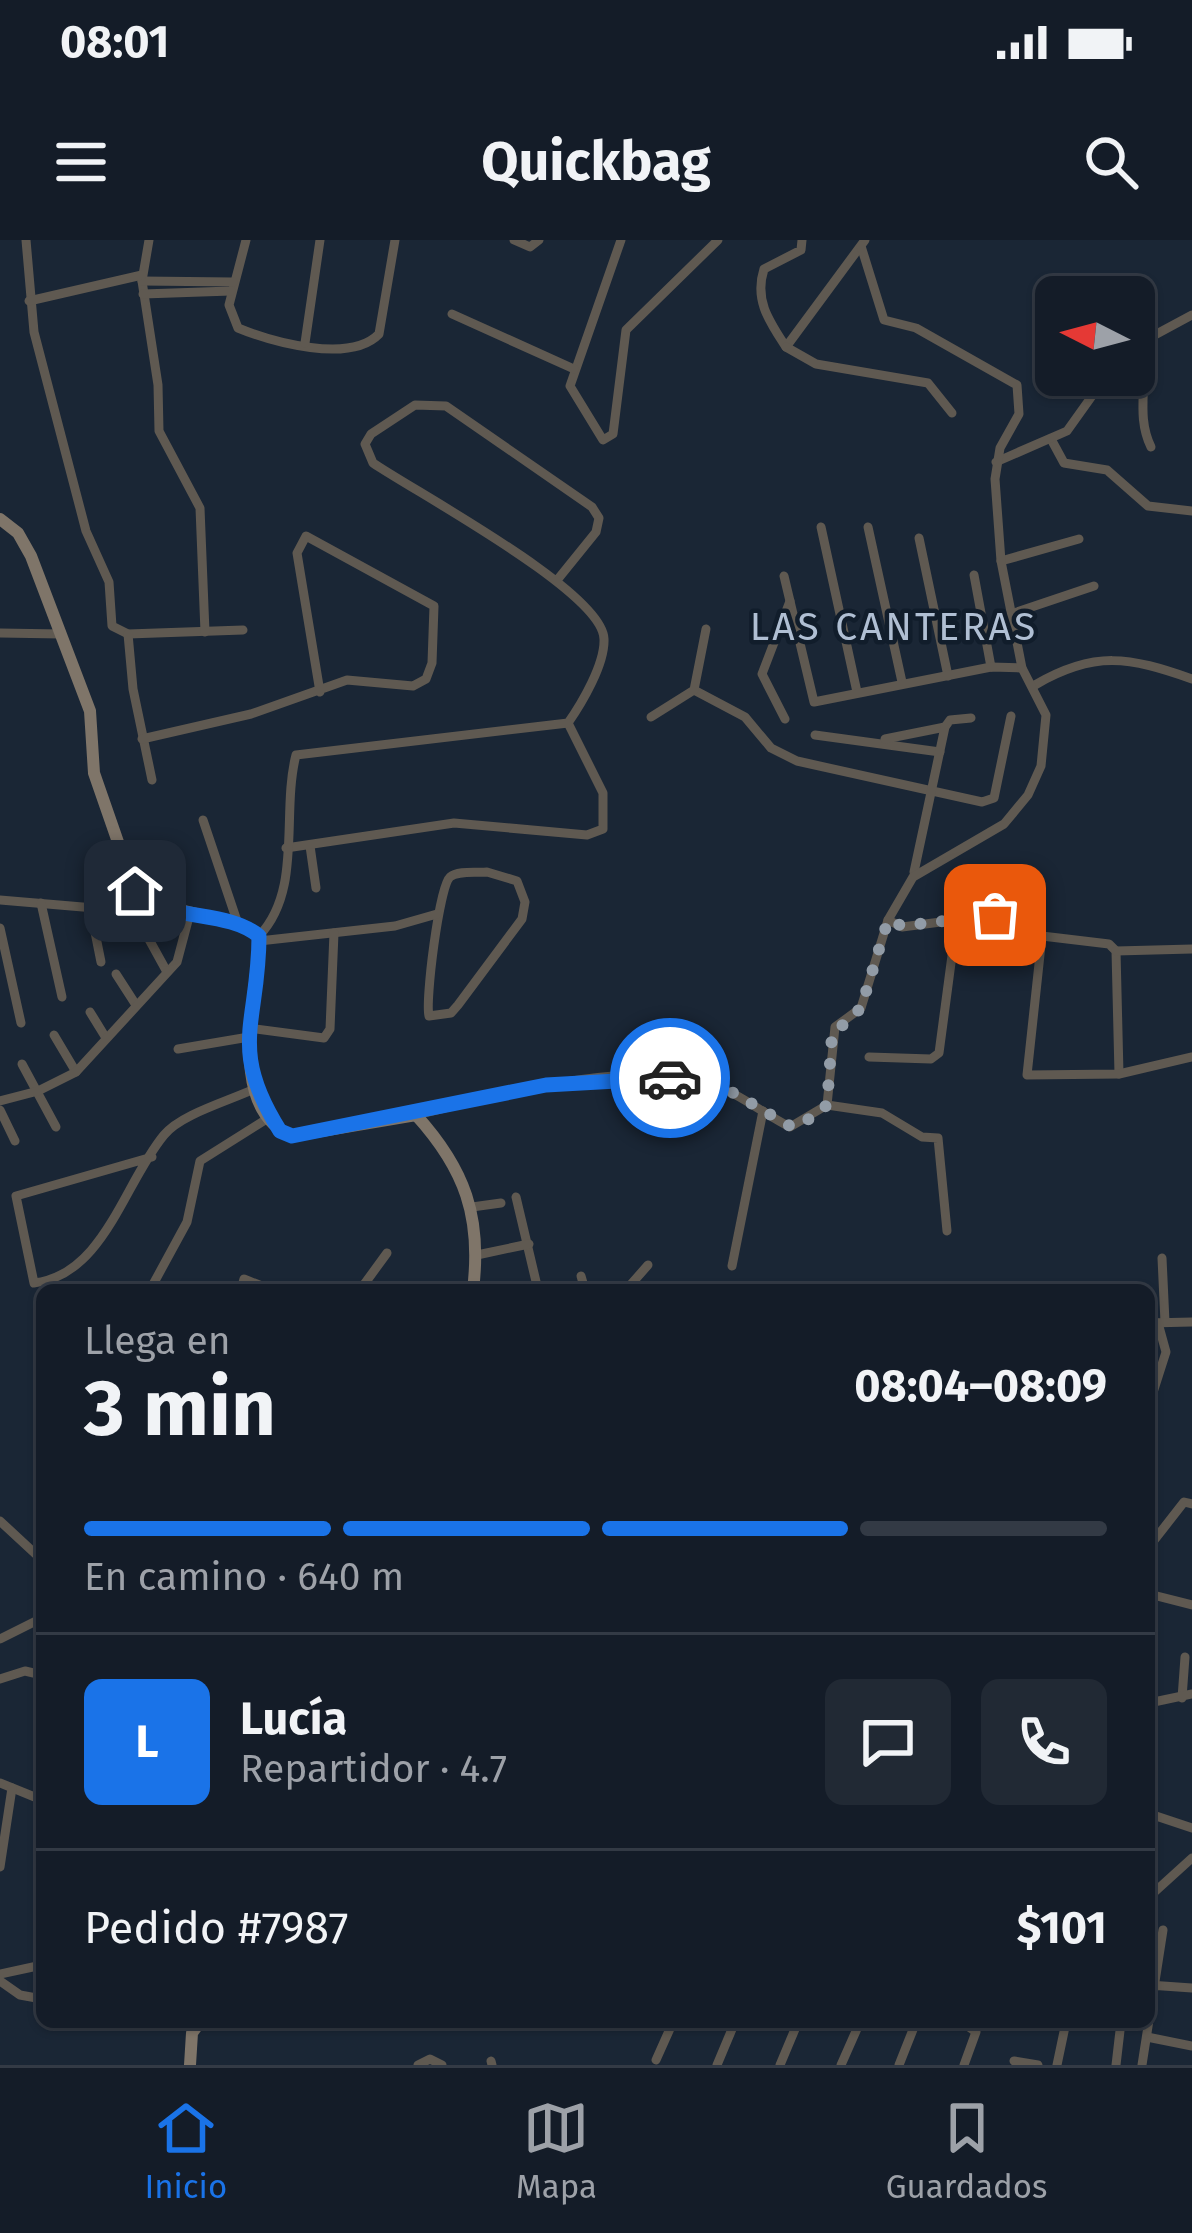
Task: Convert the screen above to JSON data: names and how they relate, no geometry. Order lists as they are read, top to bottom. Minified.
{"districts":["LAS CANTERAS"],"north":"left","page":{"status":"08:01","header":"Quickbag","heading":["3 min","Llega en","08:04–08:09"],"panel":["Lucía","Repartidor · 4.7","Pedido #7987","$101"],"bar":"En camino · 640 m","round":"L","tabs":["Inicio","Mapa","Guardados"]}}
